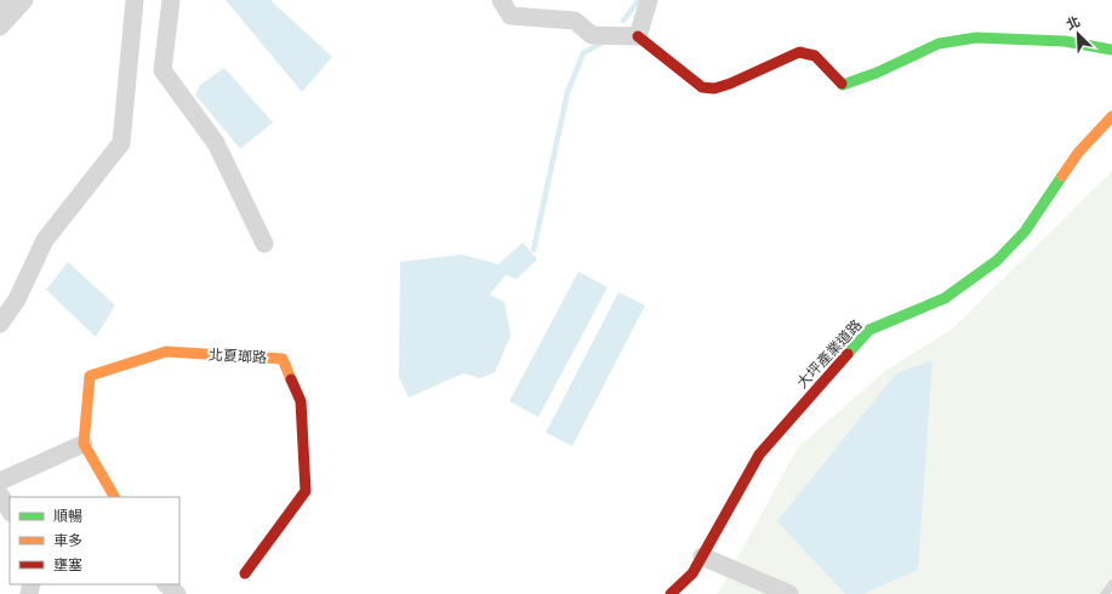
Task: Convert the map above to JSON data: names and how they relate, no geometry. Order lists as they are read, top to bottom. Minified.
{"streets":{"street":["大坪產業道路","北夏瑯路"]},"legend":["順暢","車多","壅塞"],"north":"top left"}
